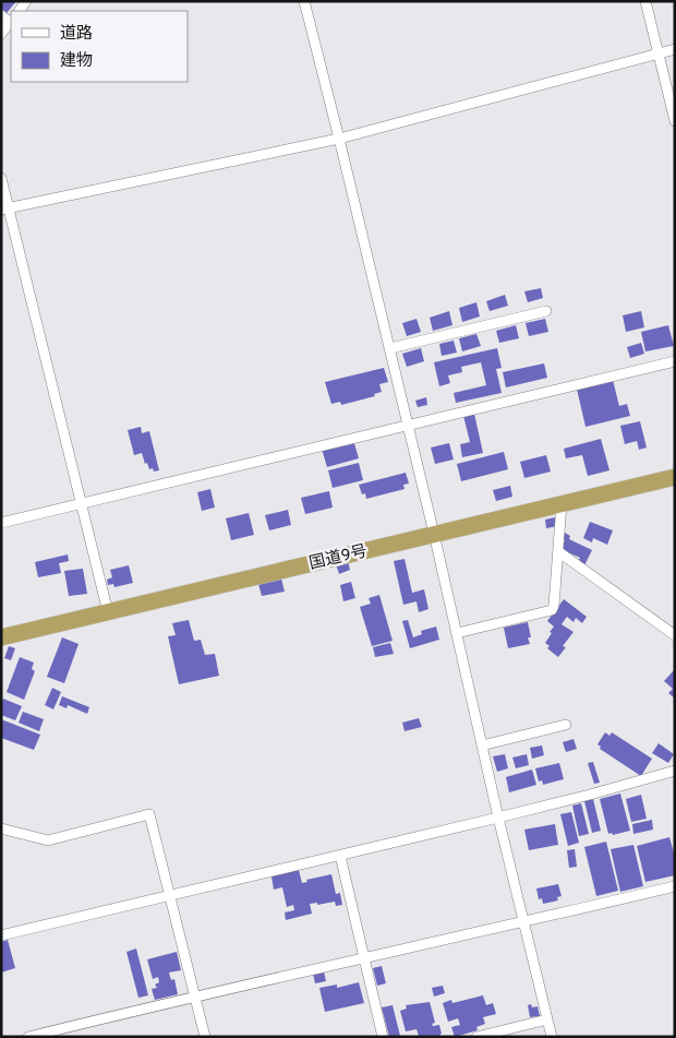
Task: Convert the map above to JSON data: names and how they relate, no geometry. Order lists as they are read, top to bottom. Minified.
{"streets":{"highway":["国道9号"]},"legend":["道路","建物"]}
